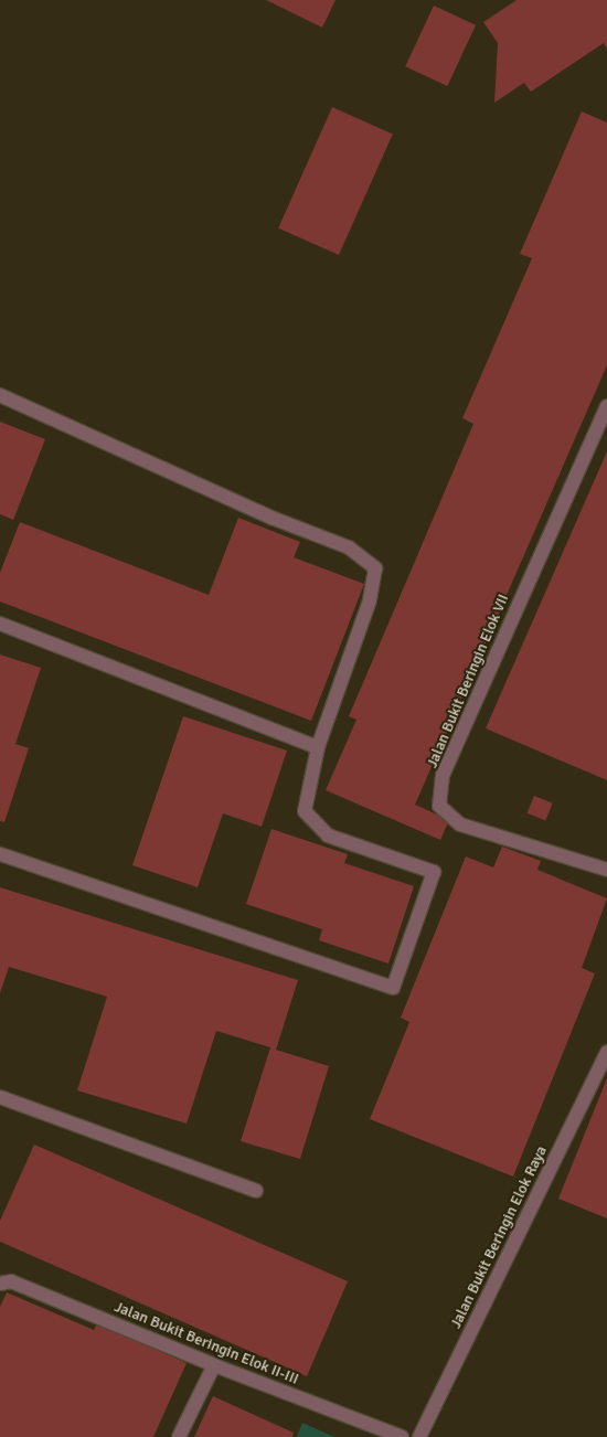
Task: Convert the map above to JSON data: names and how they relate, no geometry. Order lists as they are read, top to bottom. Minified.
{"streets":{"street":["Jalan Bukit Beringin Elok VII","Jalan Bukit Beringin Elok Raya","Jalan Bukit Beringin Elok II-III"]}}
